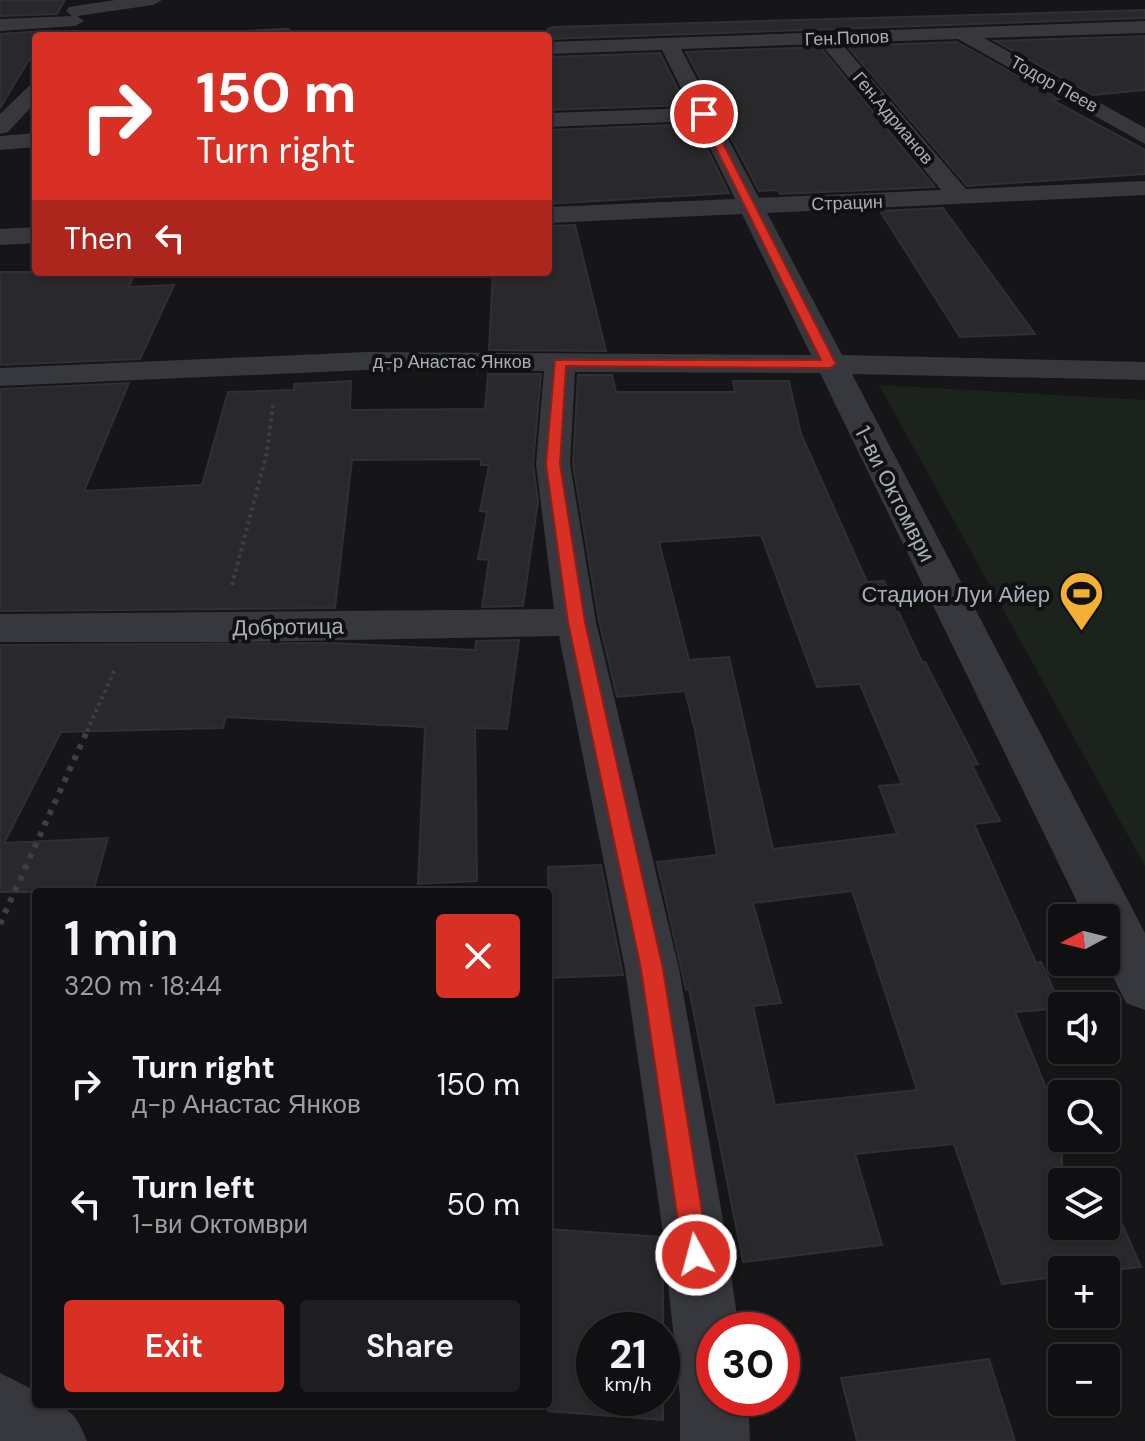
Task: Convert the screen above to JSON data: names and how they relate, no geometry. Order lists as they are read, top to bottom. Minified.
{"streets":{"street":["Ген.Попов","Тодор Пеев","Ген.Адрианов","Страцин","д-р Анастас Янков","1-ви Октомври","Добротица"]},"crossings":[["Ген.Попов","Тодор Пеев"],["Ген.Попов","Ген.Адрианов"],["Ген.Попов","1-ви Октомври"],["Ген.Адрианов","Страцин"],["Страцин","1-ви Октомври"],["д-р Анастас Янков","1-ви Октомври"]],"places":{"sports":["Стадион Луи Айер"]},"north":"left","page":{"turn":["150 m","Turn right"],"then":"Then","heading":["1 min","320 m · 18:44"],"map_buttons":["+","−"],"list":[{"name":"Turn right","note":"д-р Анастас Янков","value":"150 m"},{"name":"Turn left","note":"1-ви Октомври","value":"50 m"}],"buttons":["Exit","Share"],"speed":"21 km/h","limit":"30"}}
